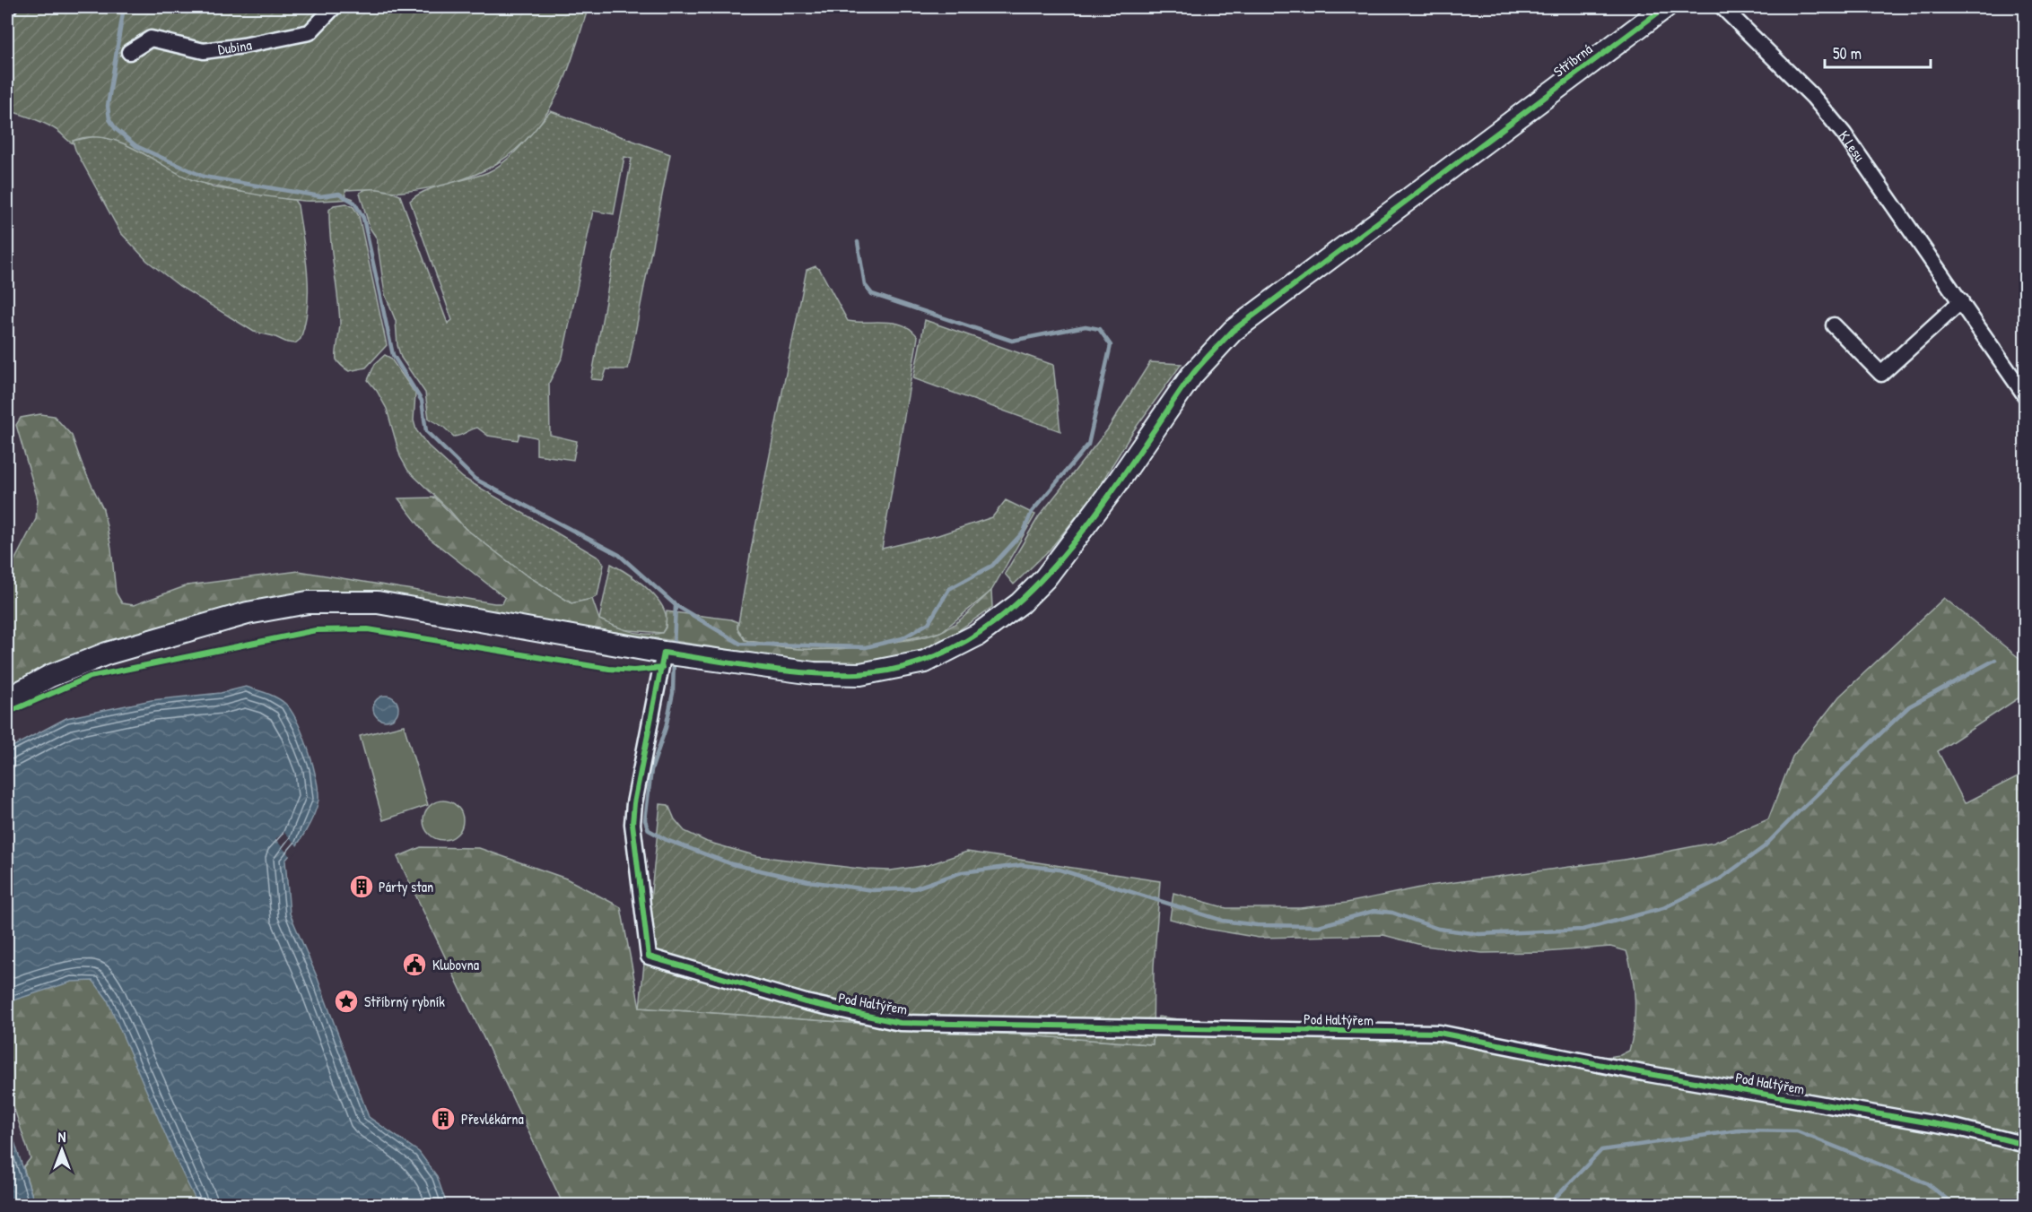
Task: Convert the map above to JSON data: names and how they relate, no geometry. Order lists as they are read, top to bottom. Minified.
{"streets":{"street":["Dubina","Stříbrná","K Lesu","Pod Haltýřem"]},"crossings":[["Stříbrná","Pod Haltýřem"]],"places":{"building":["Párty stan","Převlékárna"],"public building":["Klubovna"],"place":["Stříbrný rybník"]},"scale_bar":"50 m","north":"top"}
